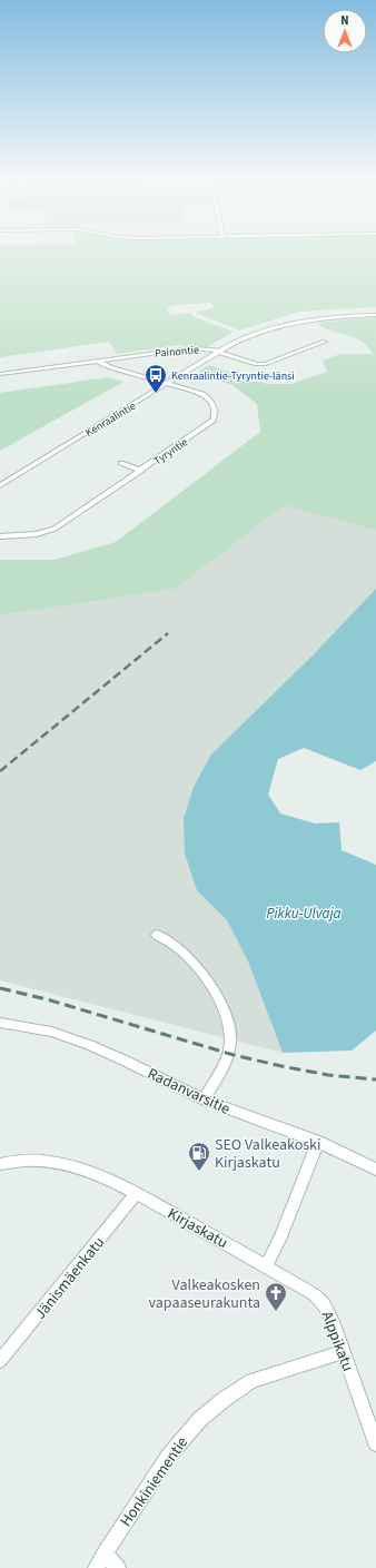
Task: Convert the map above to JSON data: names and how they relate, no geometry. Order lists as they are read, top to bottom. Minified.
{"streets":{"street":["Painontie","Kenraalintie","Tyryntie","Radanvarsitie","Kirjaskatu","Jänismäenkatu","Alppikatu","Honkiniementie"]},"crossings":[["Painontie","Kenraalintie"],["Painontie","Tyryntie"],["Kenraalintie","Tyryntie"],["Kirjaskatu","Jänismäenkatu"],["Kirjaskatu","Alppikatu"],["Alppikatu","Honkiniementie"]],"water":["Pikku-Ulvaja"],"places":{"bus stop":["Kenraalintie-Tyryntie-länsi"],"fuel station":["SEO Valkeakoski Kirjaskatu"],"church":["Valkeakosken vapaaseurakunta"]},"north":"top"}
